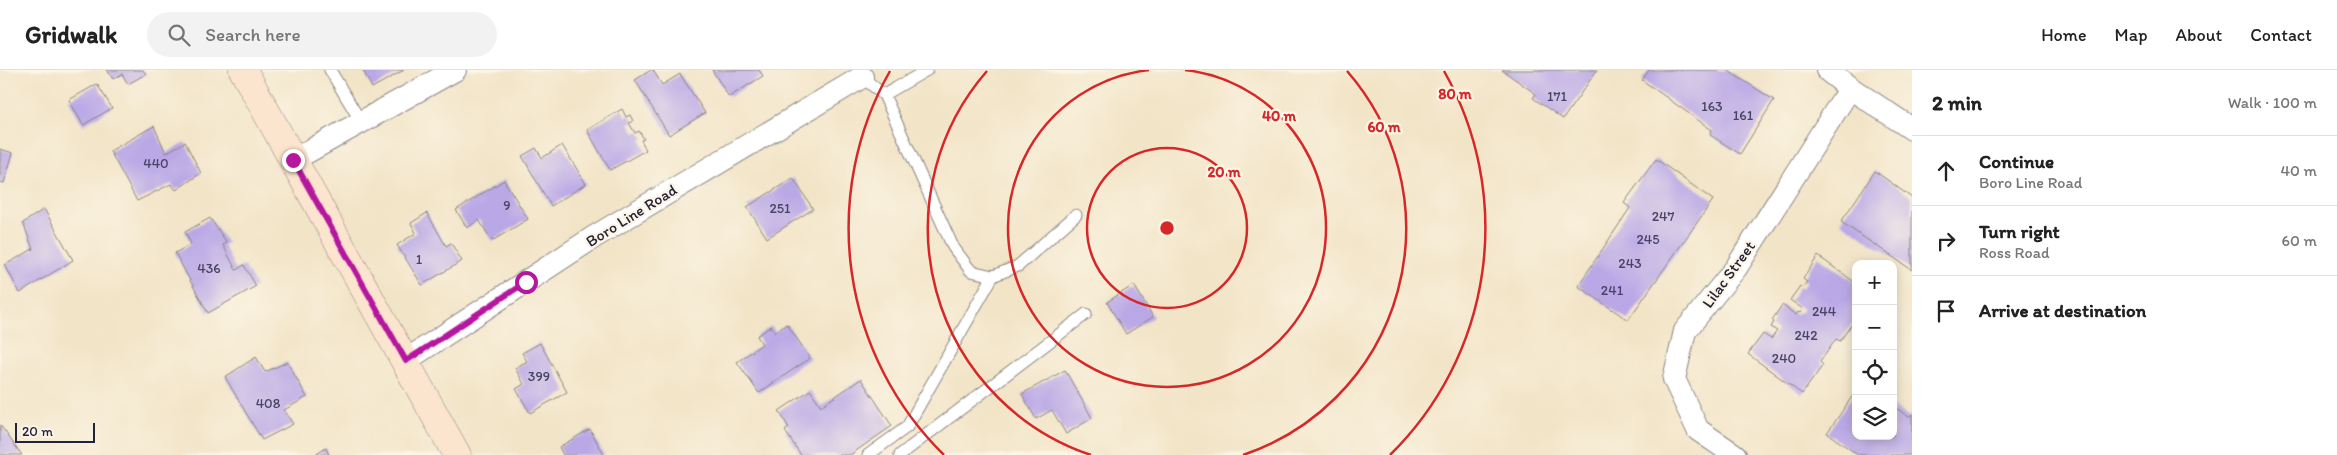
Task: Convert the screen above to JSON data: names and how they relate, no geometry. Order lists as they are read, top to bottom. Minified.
{"streets":{"street":["Boro Line Road","Lilac Street"]},"house_numbers":["171","163","161","440","9","251","247","245","1","243","436","241","244","242","240","399","408"],"scale_bar":"20 m","page":{"header":"Gridwalk","search":"Search here","nav":["Home","Map","About","Contact"],"heading":["2 min","Walk · 100 m"],"list":[["Continue","Boro Line Road","40 m"],["Turn right","Ross Road","60 m"],"Arrive at destination"],"map_buttons":["+","−"],"scale":"20 m"},"rings":["80 m","40 m","60 m","20 m"]}
